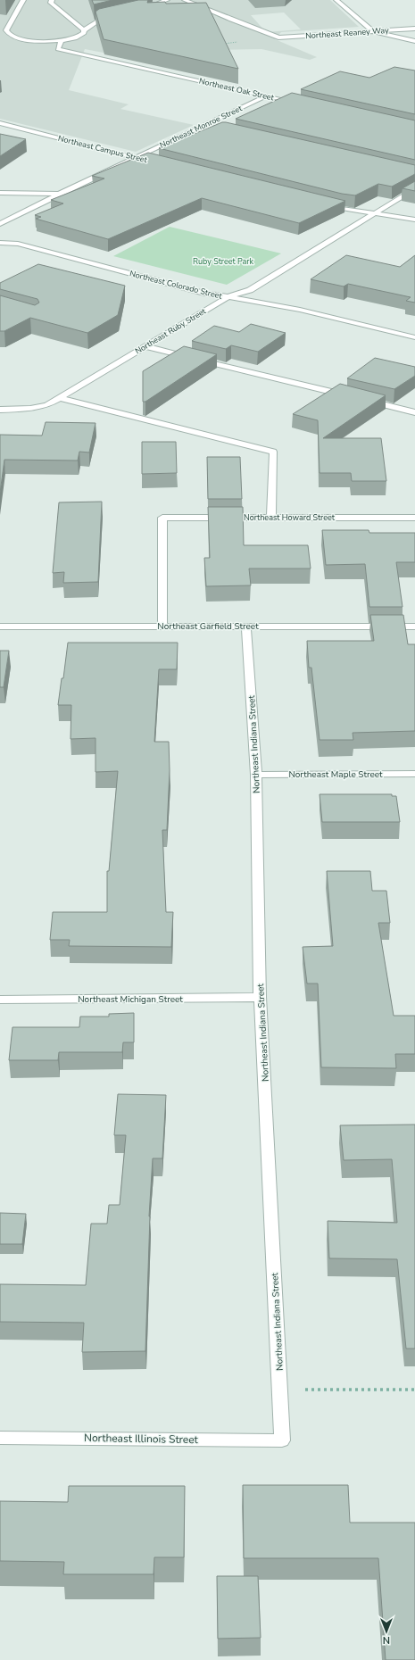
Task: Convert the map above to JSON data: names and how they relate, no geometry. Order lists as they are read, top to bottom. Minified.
{"streets":{"street":["Northeast Reaney Way","Northeast Oak Street","Northeast Monroe Street","Northeast Campus Street","Northeast Colorado Street","Northeast Ruby Street","Northeast Howard Street","Northeast Garfield Street","Northeast Indiana Street","Northeast Maple Street","Northeast Michigan Street","Northeast Illinois Street"]},"crossings":[["Northeast Oak Street","Northeast Monroe Street"],["Northeast Monroe Street","Northeast Campus Street"],["Northeast Colorado Street","Northeast Ruby Street"],["Northeast Howard Street","Northeast Garfield Street"],["Northeast Garfield Street","Northeast Indiana Street"],["Northeast Indiana Street","Northeast Maple Street"],["Northeast Indiana Street","Northeast Michigan Street"],["Northeast Indiana Street","Northeast Illinois Street"]],"parks":["Ruby Street Park"],"north":"bottom"}
